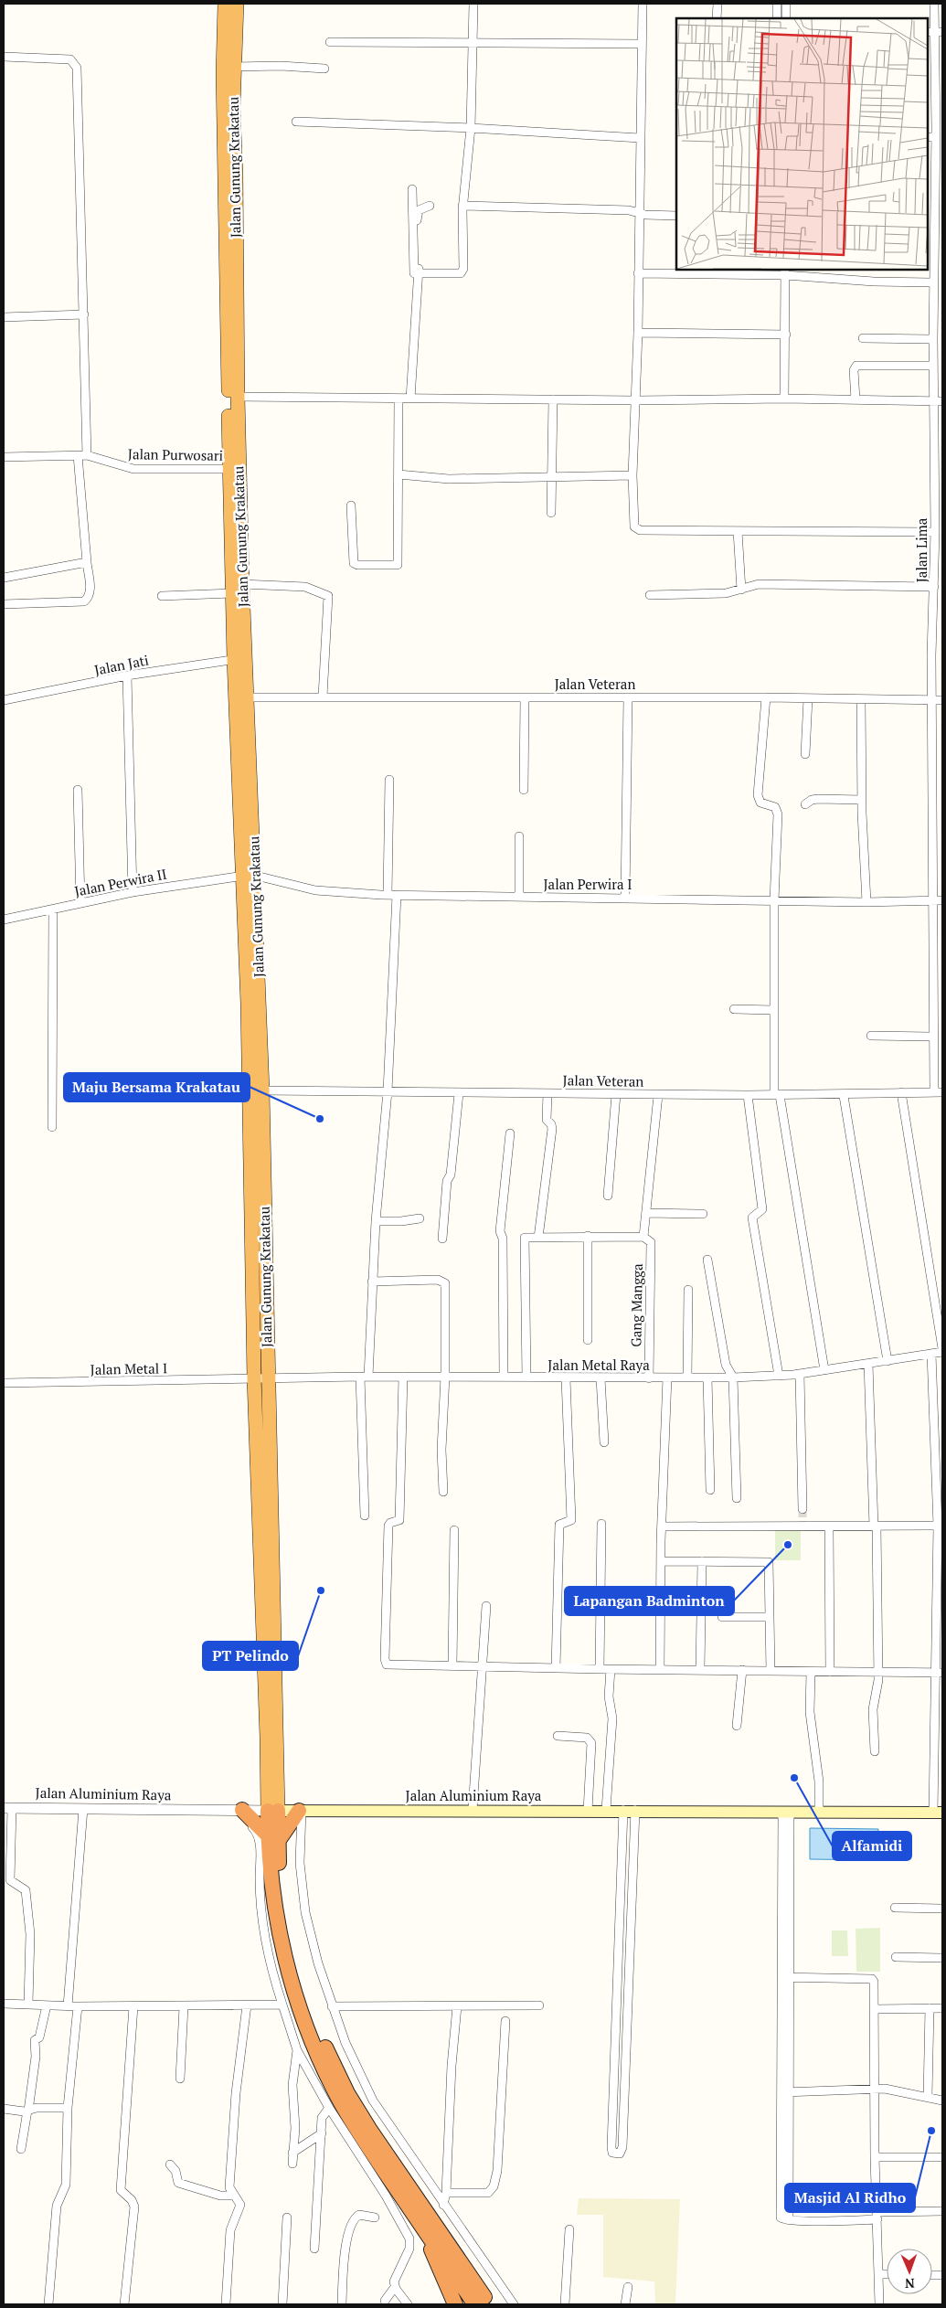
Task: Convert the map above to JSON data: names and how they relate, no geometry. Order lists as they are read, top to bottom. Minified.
{"streets":{"highway":["Jalan Gunung Krakatau"],"main road":["Jalan Aluminium Raya"],"street":["Jalan Purwosari","Jalan Lima","Jalan Jati","Jalan Veteran","Jalan Perwira II","Jalan Perwira I","Gang Mangga","Jalan Metal Raya","Jalan Metal I"]},"crossings":[["Jalan Gunung Krakatau","Jalan Purwosari"],["Jalan Gunung Krakatau","Jalan Jati"],["Jalan Gunung Krakatau","Jalan Veteran"],["Jalan Gunung Krakatau","Jalan Perwira II"],["Jalan Gunung Krakatau","Jalan Perwira I"],["Jalan Gunung Krakatau","Jalan Metal Raya"],["Jalan Gunung Krakatau","Jalan Metal I"],["Jalan Gunung Krakatau","Jalan Aluminium Raya"],["Jalan Lima","Jalan Veteran"],["Jalan Lima","Jalan Perwira I"],["Jalan Perwira II","Jalan Perwira I"],["Gang Mangga","Jalan Metal Raya"],["Jalan Metal Raya","Jalan Metal I"]],"places":["Maju Bersama Krakatau","Lapangan Badminton","PT Pelindo","Alfamidi","Masjid Al Ridho"],"north":"bottom"}
